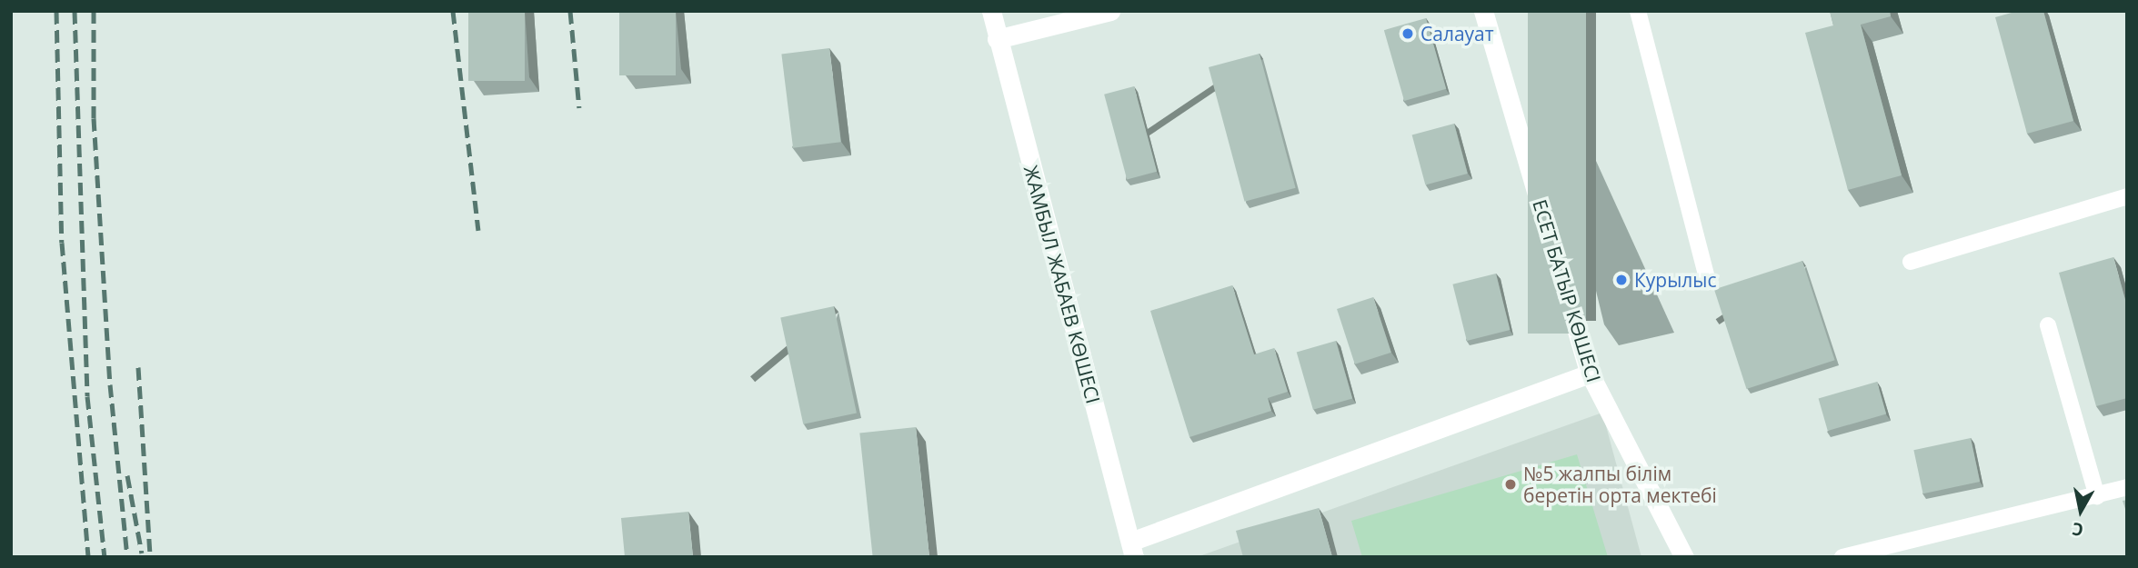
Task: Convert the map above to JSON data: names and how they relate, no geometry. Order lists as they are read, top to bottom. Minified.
{"streets":{"street":["ЖАМБЫЛ ЖАБАЕВ КӨШЕСІ","ЕСЕТ БАТЫР КӨШЕСІ"]},"places":["Салауат","Курылыс","№5 жалпы білім беретін орта мектебі"],"north":"bottom"}
